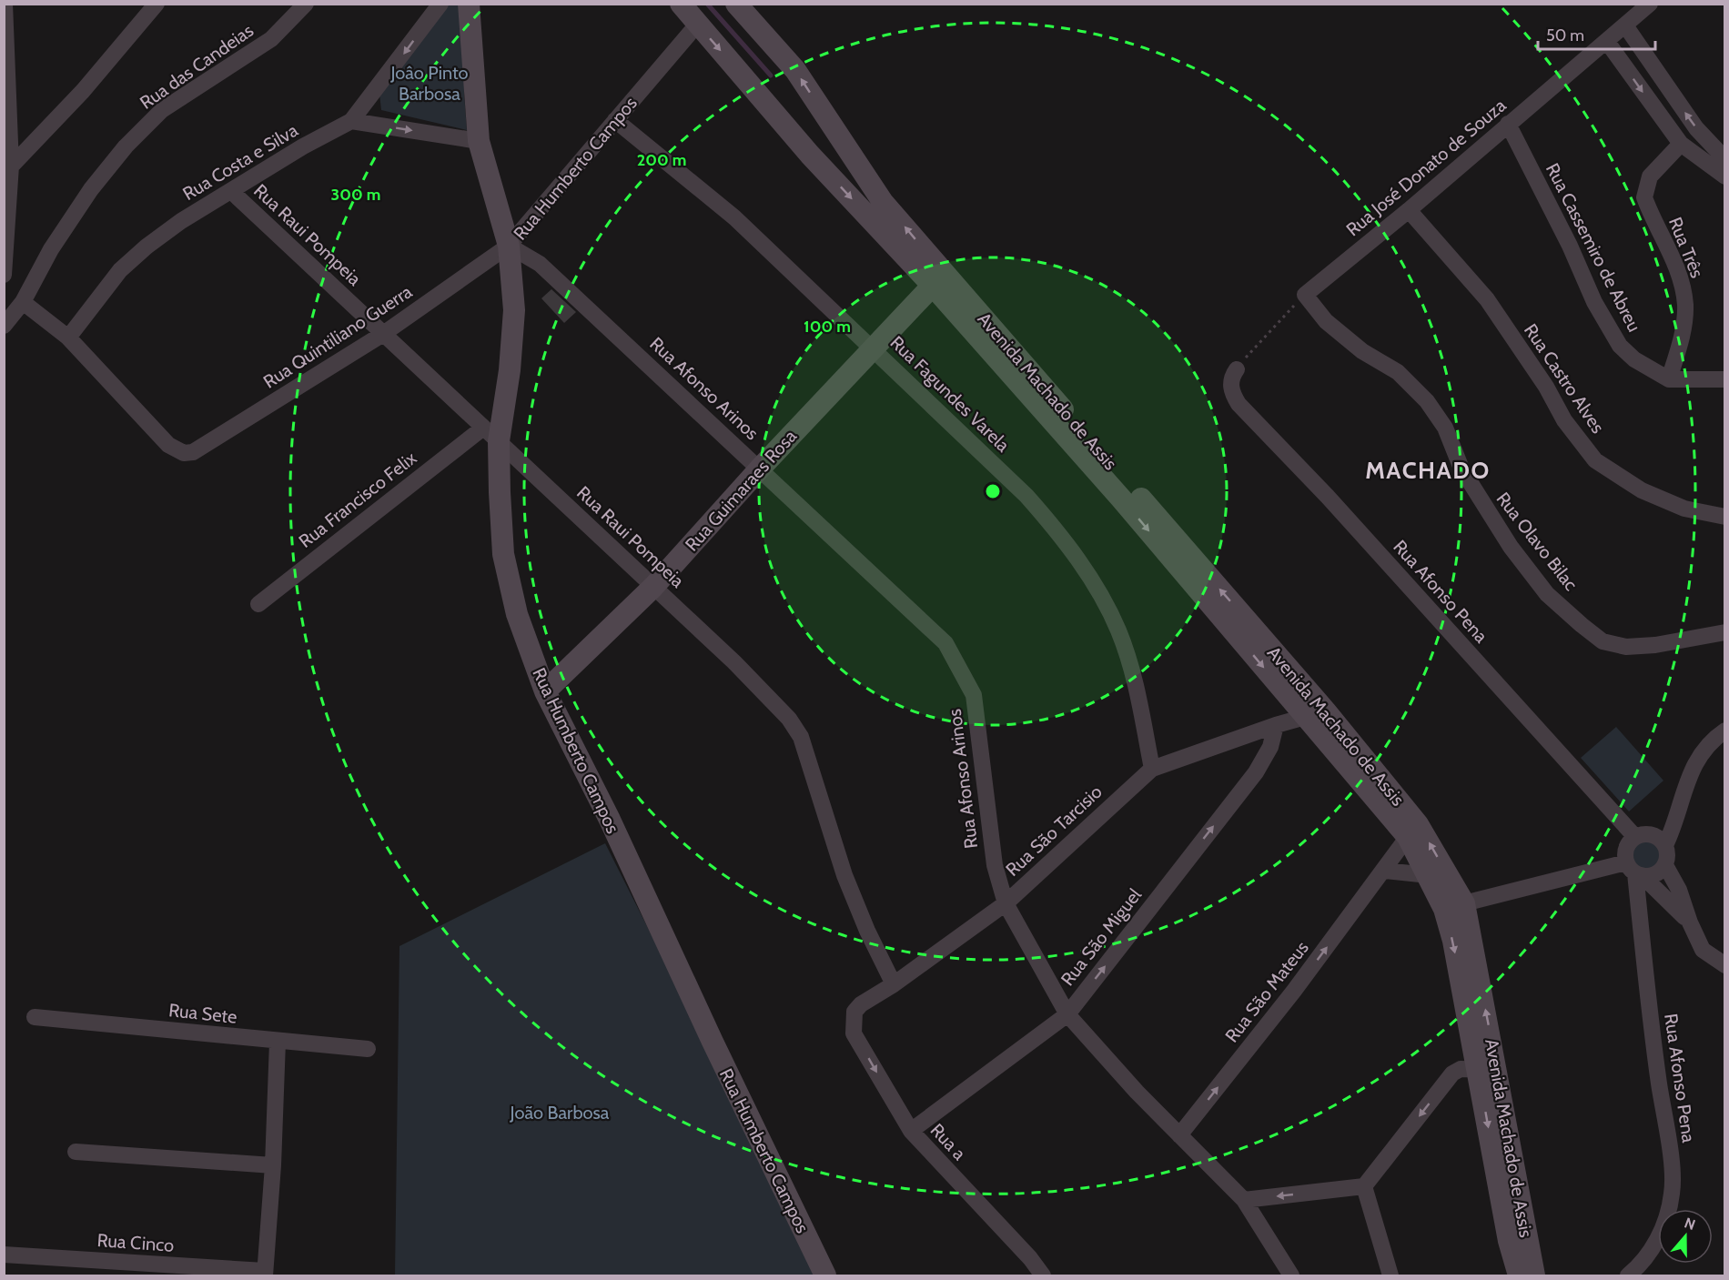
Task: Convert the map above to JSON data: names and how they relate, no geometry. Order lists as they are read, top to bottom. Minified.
{"streets":{"street":["Rua das Candeias","Rua Costa e Silva","Rua José Donato de Souza","Rua Humberto Campos","Rua Raui Pompeia","Rua Cassemiro de Abreu","Rua Três","Rua Quintiliano Guerra","Rua Castro Alves","Rua Afonso Arinos","Avenida Machado de Assis","Rua Fagundes Varela","Rua Guimaraes Rosa","Rua Francisco Felix","Rua Olavo Bilac","Rua Afonso Pena","Rua São Tarcisio","Rua São Miguel","Rua São Mateus","Rua Sete","Rua a","Rua Cinco"]},"crossings":[["Rua Costa e Silva","Rua Raui Pompeia"],["Rua Costa e Silva","Rua Quintiliano Guerra"],["Rua José Donato de Souza","Rua Cassemiro de Abreu"],["Rua José Donato de Souza","Rua Castro Alves"],["Rua José Donato de Souza","Rua Olavo Bilac"],["Rua Humberto Campos","Rua Raui Pompeia"],["Rua Humberto Campos","Rua Quintiliano Guerra"],["Rua Humberto Campos","Rua Afonso Arinos"],["Rua Humberto Campos","Avenida Machado de Assis"],["Rua Humberto Campos","Rua Fagundes Varela"],["Rua Humberto Campos","Rua Guimaraes Rosa"],["Rua Humberto Campos","Rua Francisco Felix"],["Rua Raui Pompeia","Rua Quintiliano Guerra"],["Rua Raui Pompeia","Rua Guimaraes Rosa"],["Rua Raui Pompeia","Rua Francisco Felix"],["Rua Raui Pompeia","Rua São Tarcisio"],["Rua Cassemiro de Abreu","Rua Três"],["Rua Quintiliano Guerra","Rua Afonso Arinos"],["Rua Afonso Arinos","Rua Guimaraes Rosa"],["Rua Afonso Arinos","Rua São Tarcisio"],["Rua Afonso Arinos","Rua São Miguel"],["Rua Afonso Arinos","Rua São Mateus"],["Avenida Machado de Assis","Rua Guimaraes Rosa"],["Avenida Machado de Assis","Rua São Tarcisio"],["Avenida Machado de Assis","Rua São Mateus"],["Rua Fagundes Varela","Rua Guimaraes Rosa"],["Rua Fagundes Varela","Rua São Tarcisio"],["Rua São Tarcisio","Rua São Miguel"],["Rua São Tarcisio","Rua a"],["Rua São Miguel","Rua a"]],"one_way":["Rua São Miguel","Rua São Mateus","Rua a"],"districts":["MACHADO"],"parks":["Joâo Pinto Barbosa","João Barbosa"],"scale_bar":"50 m","north":"top","rings":["200 m","300 m","100 m"]}
